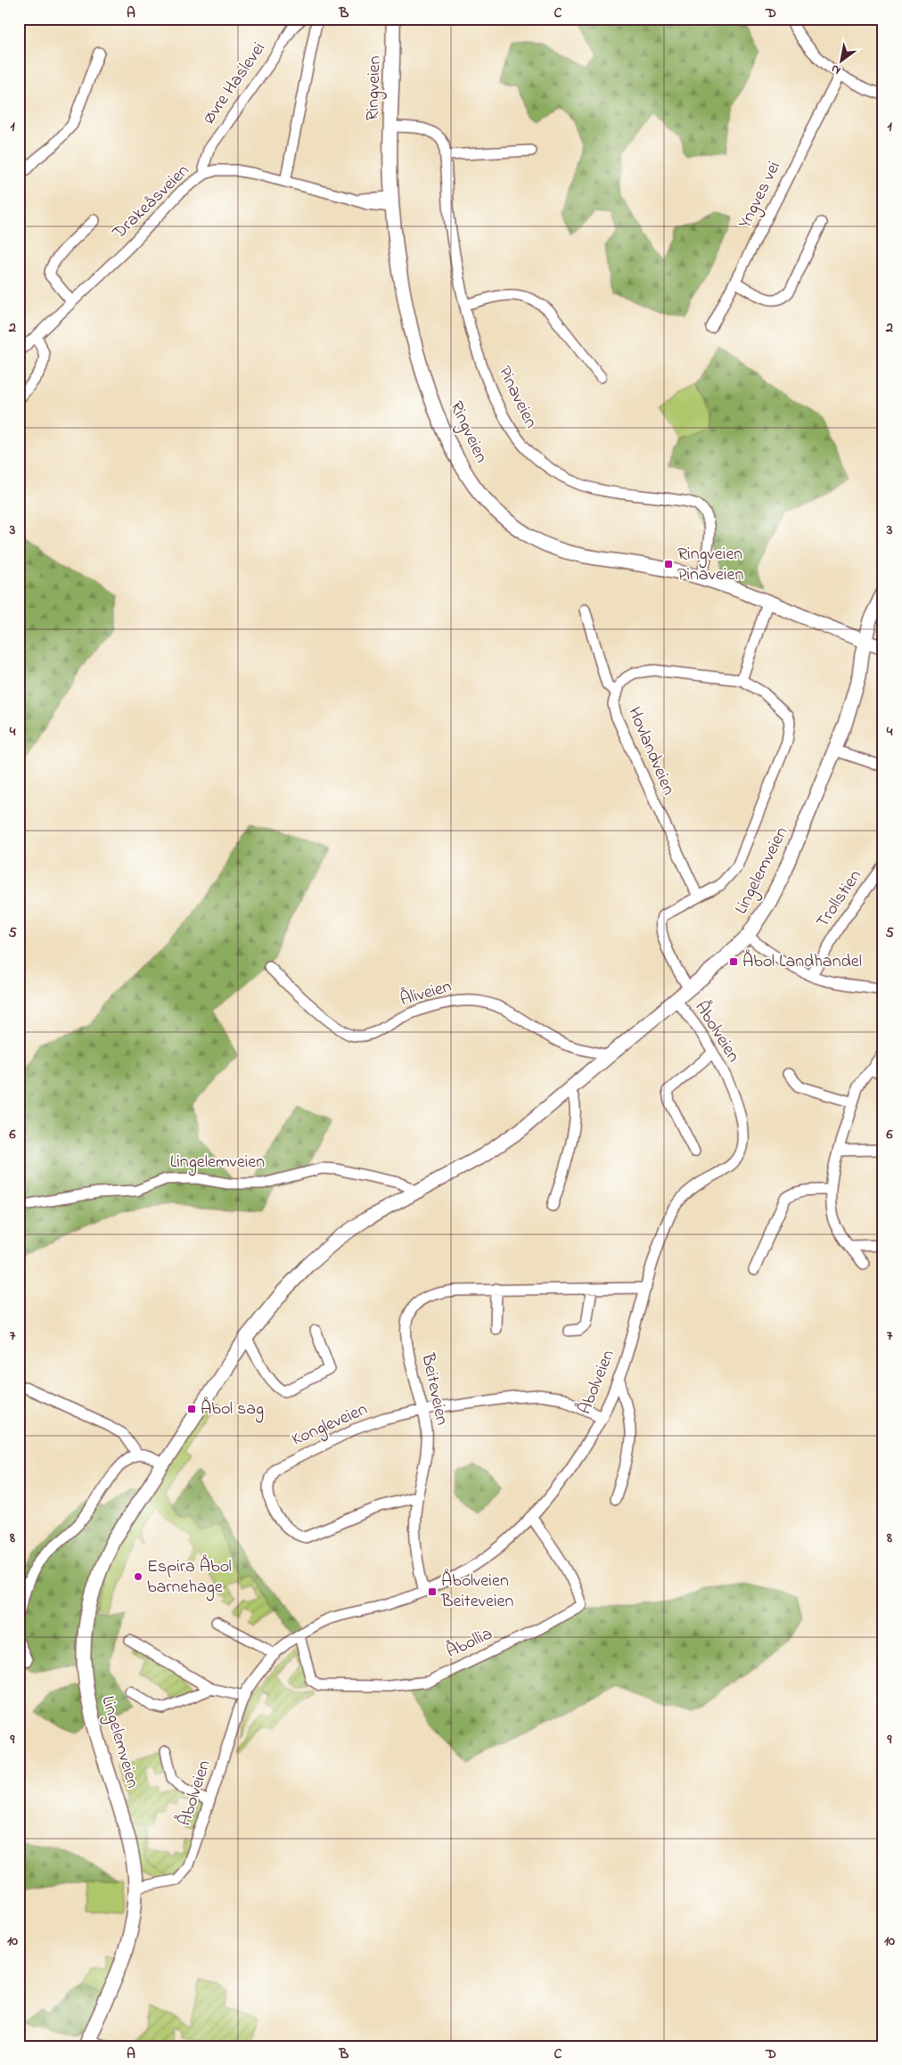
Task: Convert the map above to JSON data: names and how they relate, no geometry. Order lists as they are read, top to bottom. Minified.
{"streets":{"main road":["Ringveien","Lingelemveien"],"street":["Øvre Haslevei","Yngves vei","Drakeåsveien","Pinaveien","Hovlandveien","Trollstien","Åliveien","Åbolveien","Beiteveien","Kongleveien","Åbollia"]},"crossings":[["Øvre Haslevei","Drakeåsveien"],["Ringveien","Drakeåsveien"],["Ringveien","Pinaveien"],["Ringveien","Lingelemveien"],["Hovlandveien","Lingelemveien"],["Lingelemveien","Åliveien"],["Lingelemveien","Åbolveien"],["Åbolveien","Beiteveien"],["Åbolveien","Kongleveien"],["Åbolveien","Åbollia"],["Beiteveien","Kongleveien"]],"places":{"transit":["Ringveien Pinaveien","Åbol Landhandel","Åbol sag","Åbolveien Beiteveien"],"other":["Espira Åbol barnehage"]},"north":"bottom left","grid":{"columns":["A","B","C","D"],"rows":["1","2","3","4","5","6","7","8","9","10"]}}
